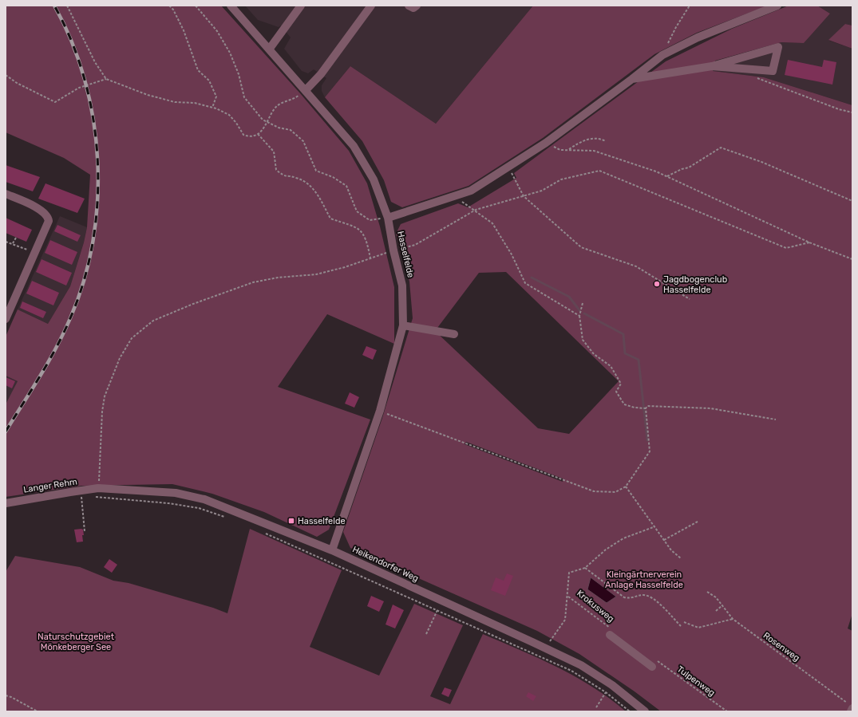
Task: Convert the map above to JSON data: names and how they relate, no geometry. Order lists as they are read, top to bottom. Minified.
{"streets":{"street":["Hasselfelde","Langer Rehm","Heikendorfer Weg","Krokusweg"],"path":["Rosenweg","Tulpenweg"]},"crossings":[["Hasselfelde","Heikendorfer Weg"],["Langer Rehm","Heikendorfer Weg"],["Krokusweg","Tulpenweg"]],"parks":["Kleingärtnerverein Anlage Hasselfelde","Naturschutzgebiet Mönkeberger See"],"places":{"other":["Jagdbogenclub Hasselfelde"],"transit":["Hasselfelde"]}}
